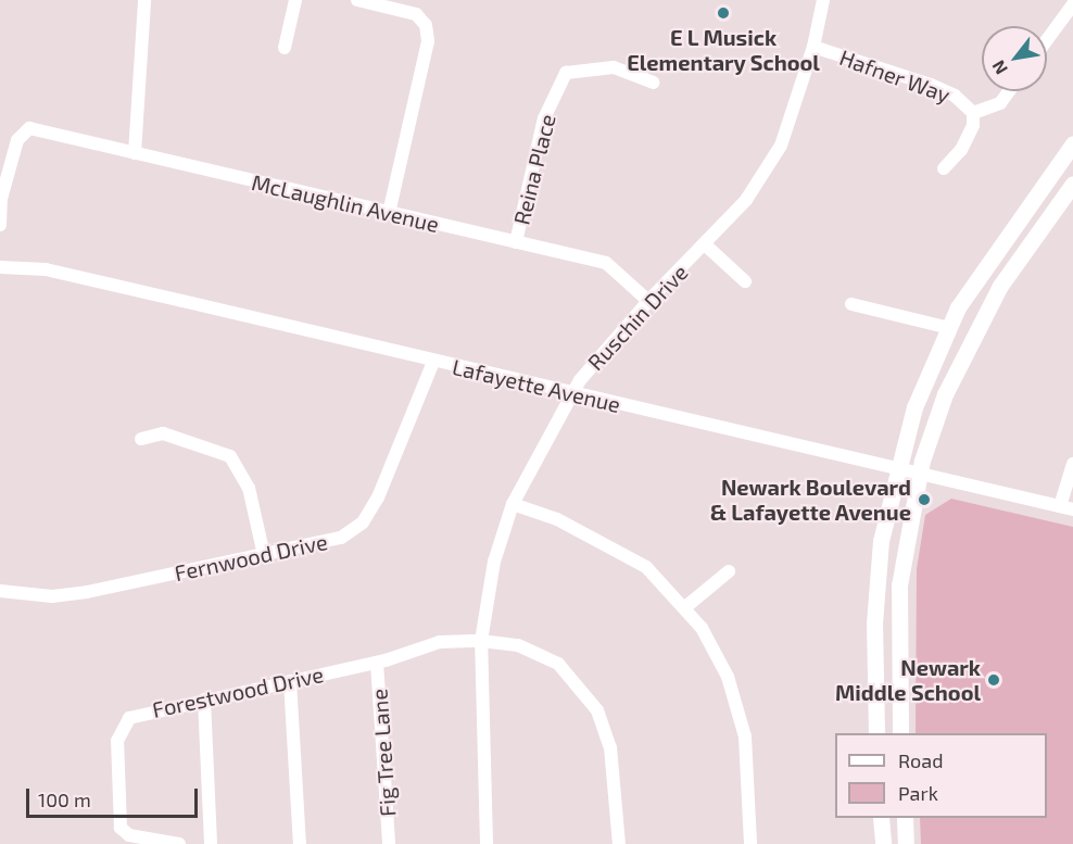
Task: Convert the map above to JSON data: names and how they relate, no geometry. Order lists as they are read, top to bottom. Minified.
{"streets":{"street":["Hafner Way","Reina Place","McLaughlin Avenue","Ruschin Drive","Lafayette Avenue","Fernwood Drive","Forestwood Drive","Fig Tree Lane"]},"crossings":[["Hafner Way","Ruschin Drive"],["Reina Place","McLaughlin Avenue"],["McLaughlin Avenue","Ruschin Drive"],["Ruschin Drive","Lafayette Avenue"],["Ruschin Drive","Forestwood Drive"],["Lafayette Avenue","Fernwood Drive"],["Forestwood Drive","Fig Tree Lane"]],"places":["E L Musick Elementary School","Newark Boulevard & Lafayette Avenue","Newark Middle School"],"legend":["Road","Park"],"scale_bar":"100 m","north":"bottom left"}
